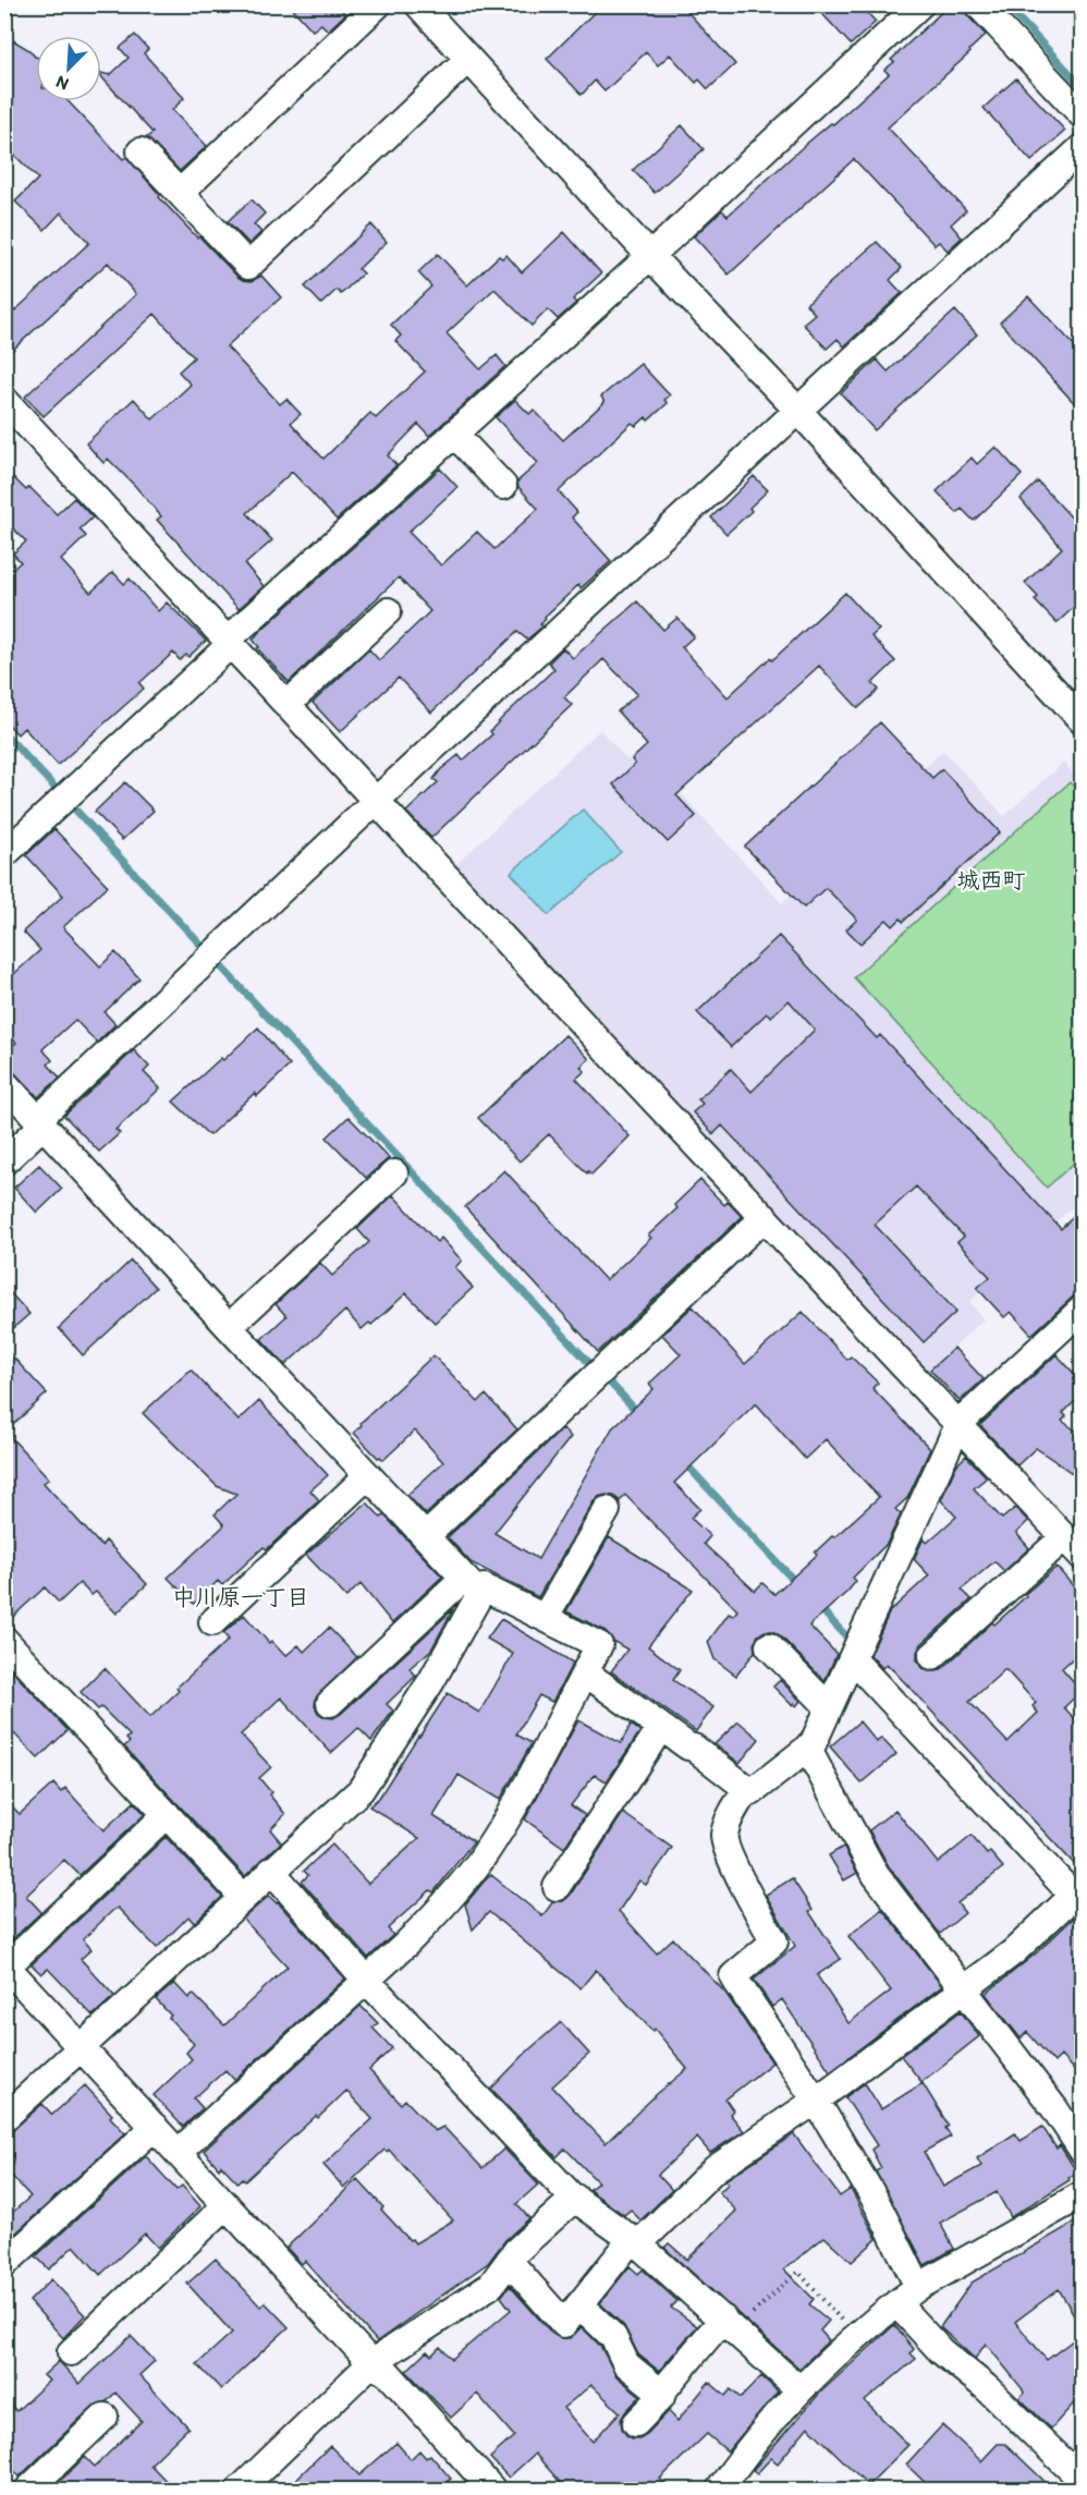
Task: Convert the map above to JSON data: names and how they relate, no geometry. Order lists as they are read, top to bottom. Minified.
{"districts":["城西町","中川原一丁目"],"north":"bottom left"}
